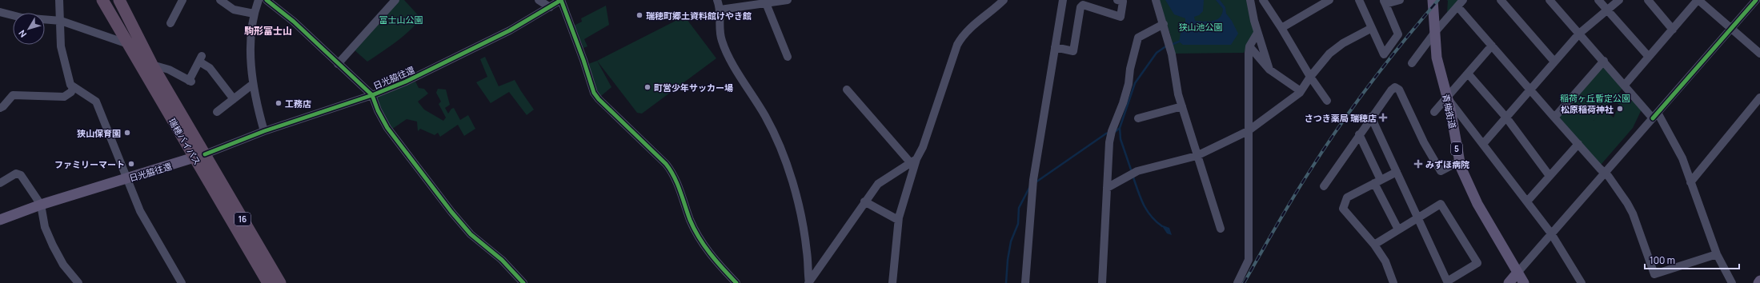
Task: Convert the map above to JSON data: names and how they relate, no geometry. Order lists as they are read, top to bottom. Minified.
{"streets":{"highway":["瑞穂バイパス","16"],"main road":["日光脇往還","青梅街道","5"]},"crossings":[["日光脇往還","瑞穂バイパス"]],"districts":["駒形富士山"],"parks":["富士山公園","狭山池公園","稲荷ヶ丘暫定公園"],"places":{"other":["瑞穂町郷土資料館けやき館","町営少年サッカー場","工務店","松原稲荷神社","狭山保育園","ファミリーマート"],"health":["さつき薬局 瑞穂店","みずほ病院"]},"scale_bar":"100 m","north":"bottom left"}
